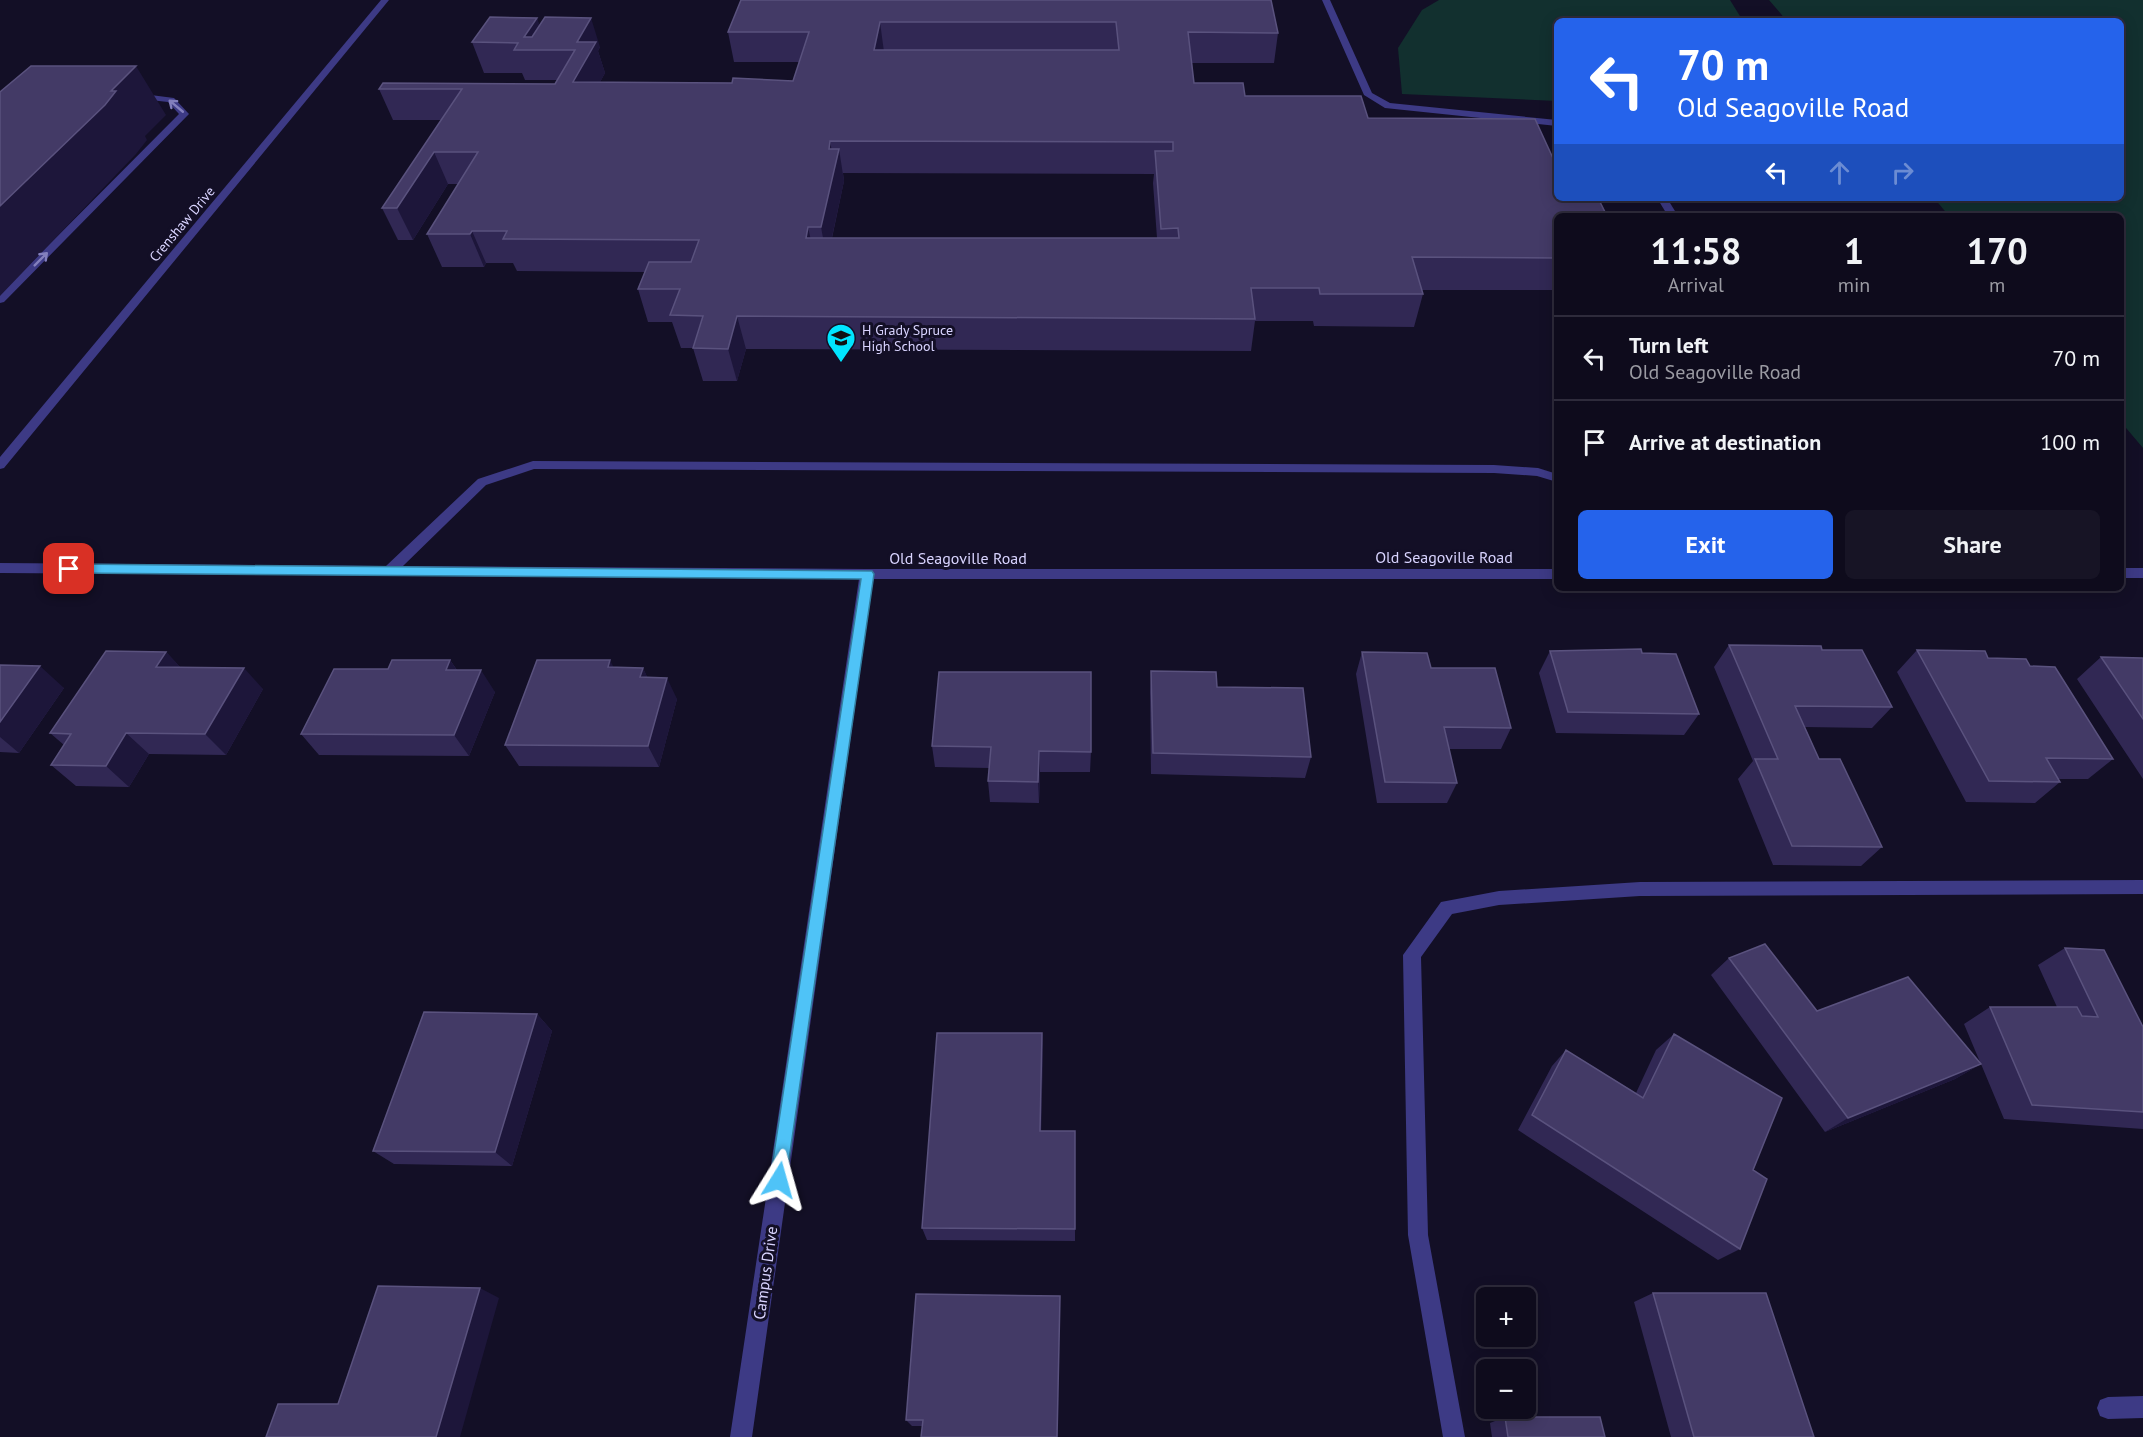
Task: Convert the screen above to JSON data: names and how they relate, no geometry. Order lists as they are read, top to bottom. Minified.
{"streets":{"street":["Crenshaw Drive","Old Seagoville Road","Campus Drive"]},"crossings":[["Old Seagoville Road","Campus Drive"]],"places":{"school or university":["H Grady Spruce High School"]},"page":{"turn":["70 m","Old Seagoville Road"],"eta":["11:58","Arrival","1","min","170","m"],"list":[{"name":"Turn left","note":"Old Seagoville Road","value":"70 m"},{"name":"Arrive at destination","value":"100 m"}],"buttons":["Exit","Share"],"map_buttons":["+","−"]}}
